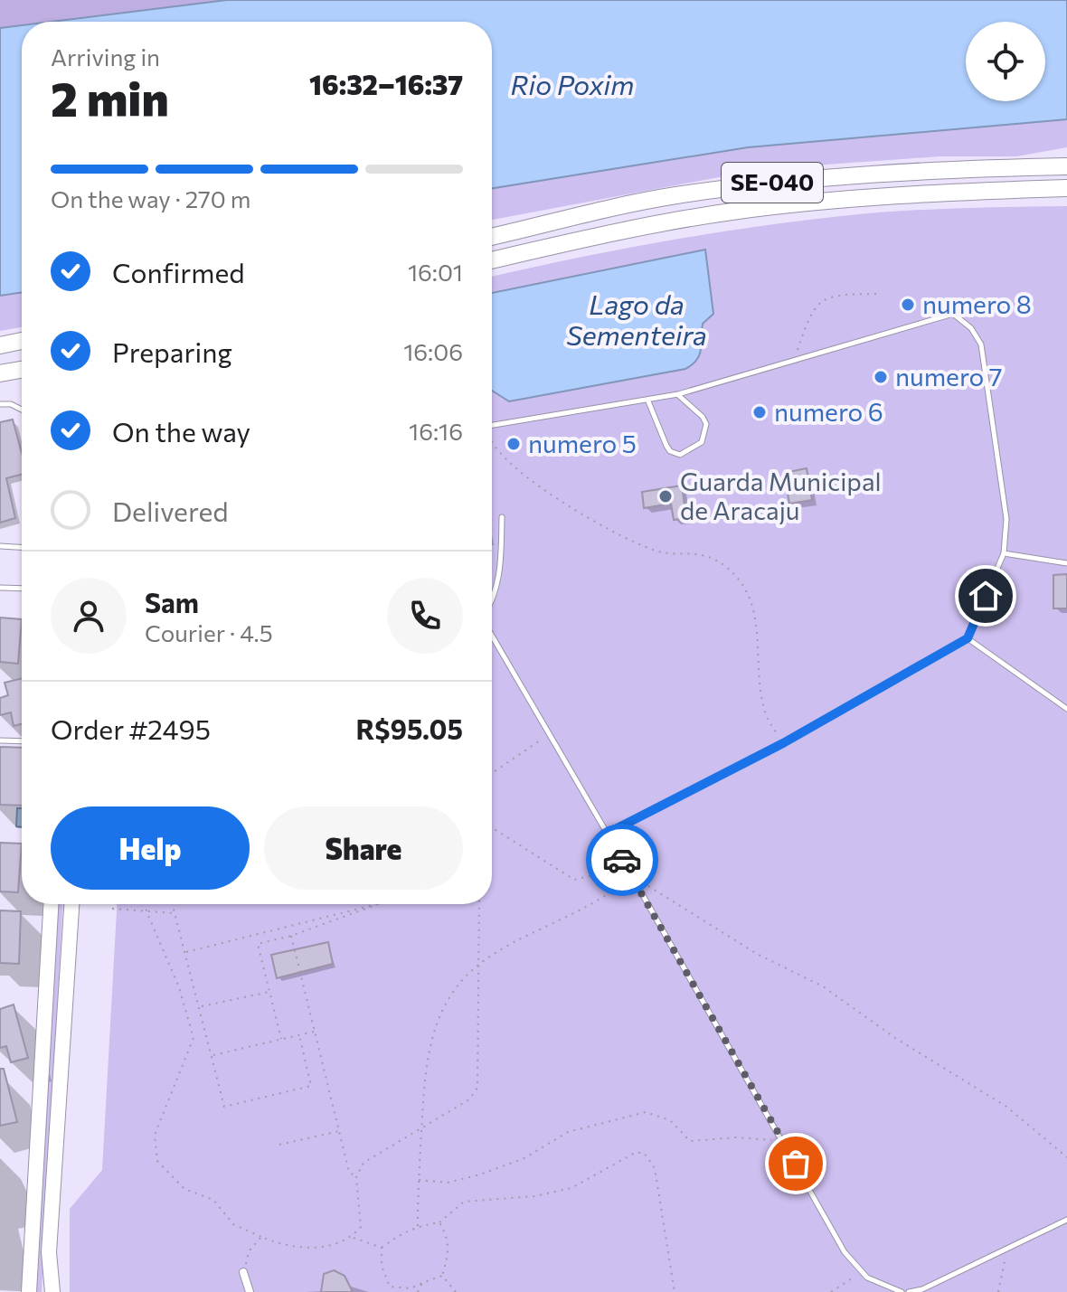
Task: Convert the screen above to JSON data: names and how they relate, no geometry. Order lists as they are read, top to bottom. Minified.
{"streets":{"main road":["SE-040"]},"water":["Rio Poxim","Lago da Sementeira"],"places":["numero 8","numero 7","numero 6","numero 5","Guarda Municipal de Aracaju"],"page":{"heading":["2 min","Arriving in","16:32–16:37"],"panel":["Sam","Courier · 4.5","Order #2495","R$95.05"],"bar":"On the way · 270 m","list":[["Confirmed","16:01"],["Preparing","16:06"],["On the way","16:16"],"Delivered"],"buttons":["Help","Share"]}}
